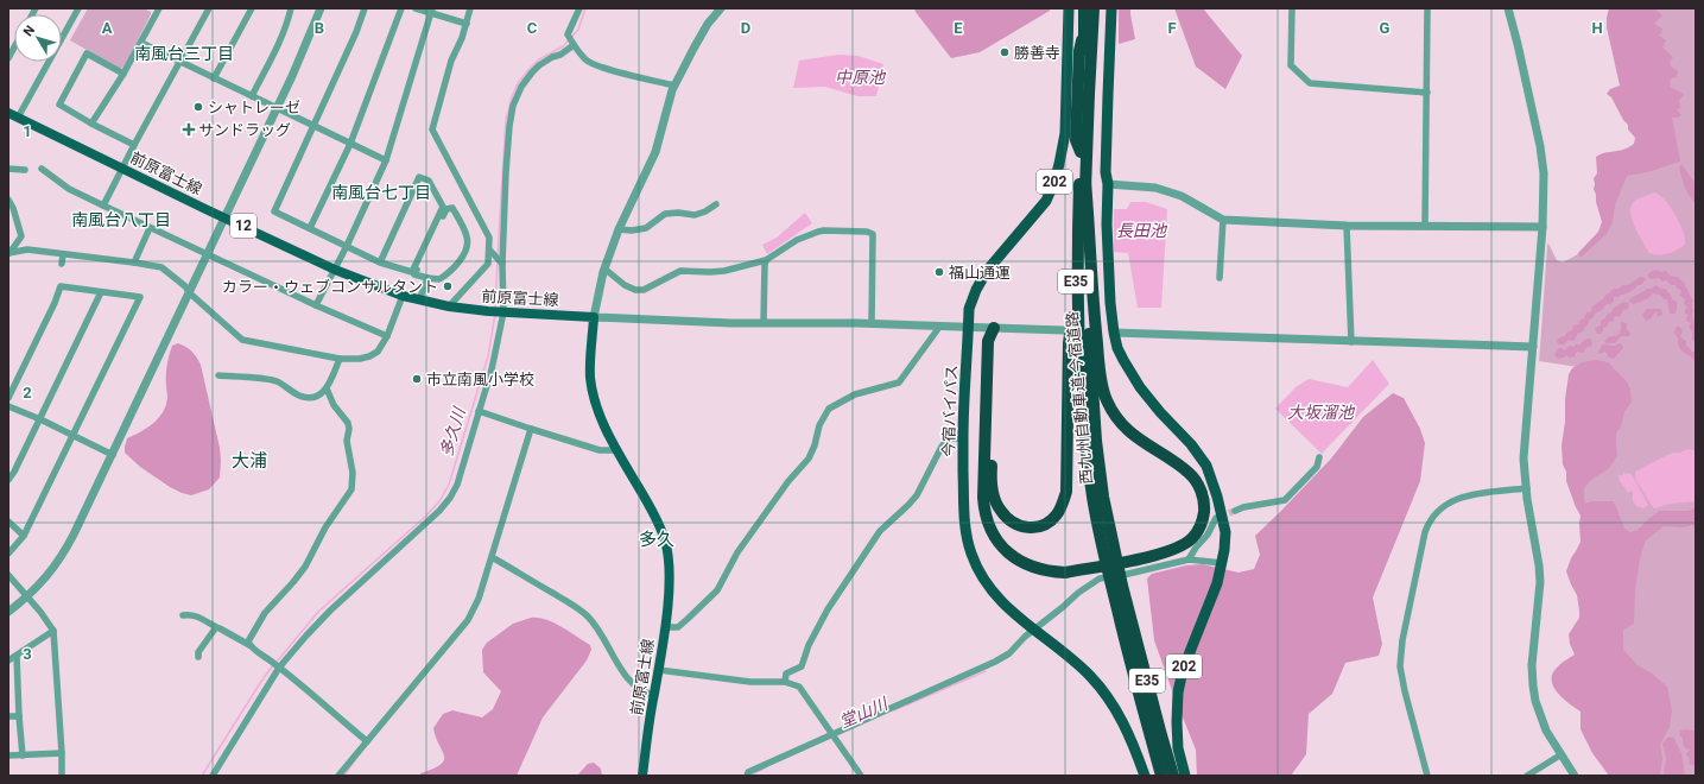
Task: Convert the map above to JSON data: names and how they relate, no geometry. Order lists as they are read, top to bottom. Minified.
{"streets":{"highway":["202","E35","西九州自動車道;今宿道路","今宿バイパス"],"main road":["前原富士線","12"]},"districts":["南風台三丁目","南風台七丁目","南風台八丁目","大浦","多久"],"water":["中原池","長田池","大坂溜池","多久川","堂山川"],"places":{"other":["勝善寺","シャトレーゼ","福山通運","カラー・ウェブコンサルタント","市立南風小学校"],"health":["サンドラッグ"]},"north":"top left","grid":{"columns":["A","B","C","D","E","F","G","H"],"rows":["1","2","3"]}}
